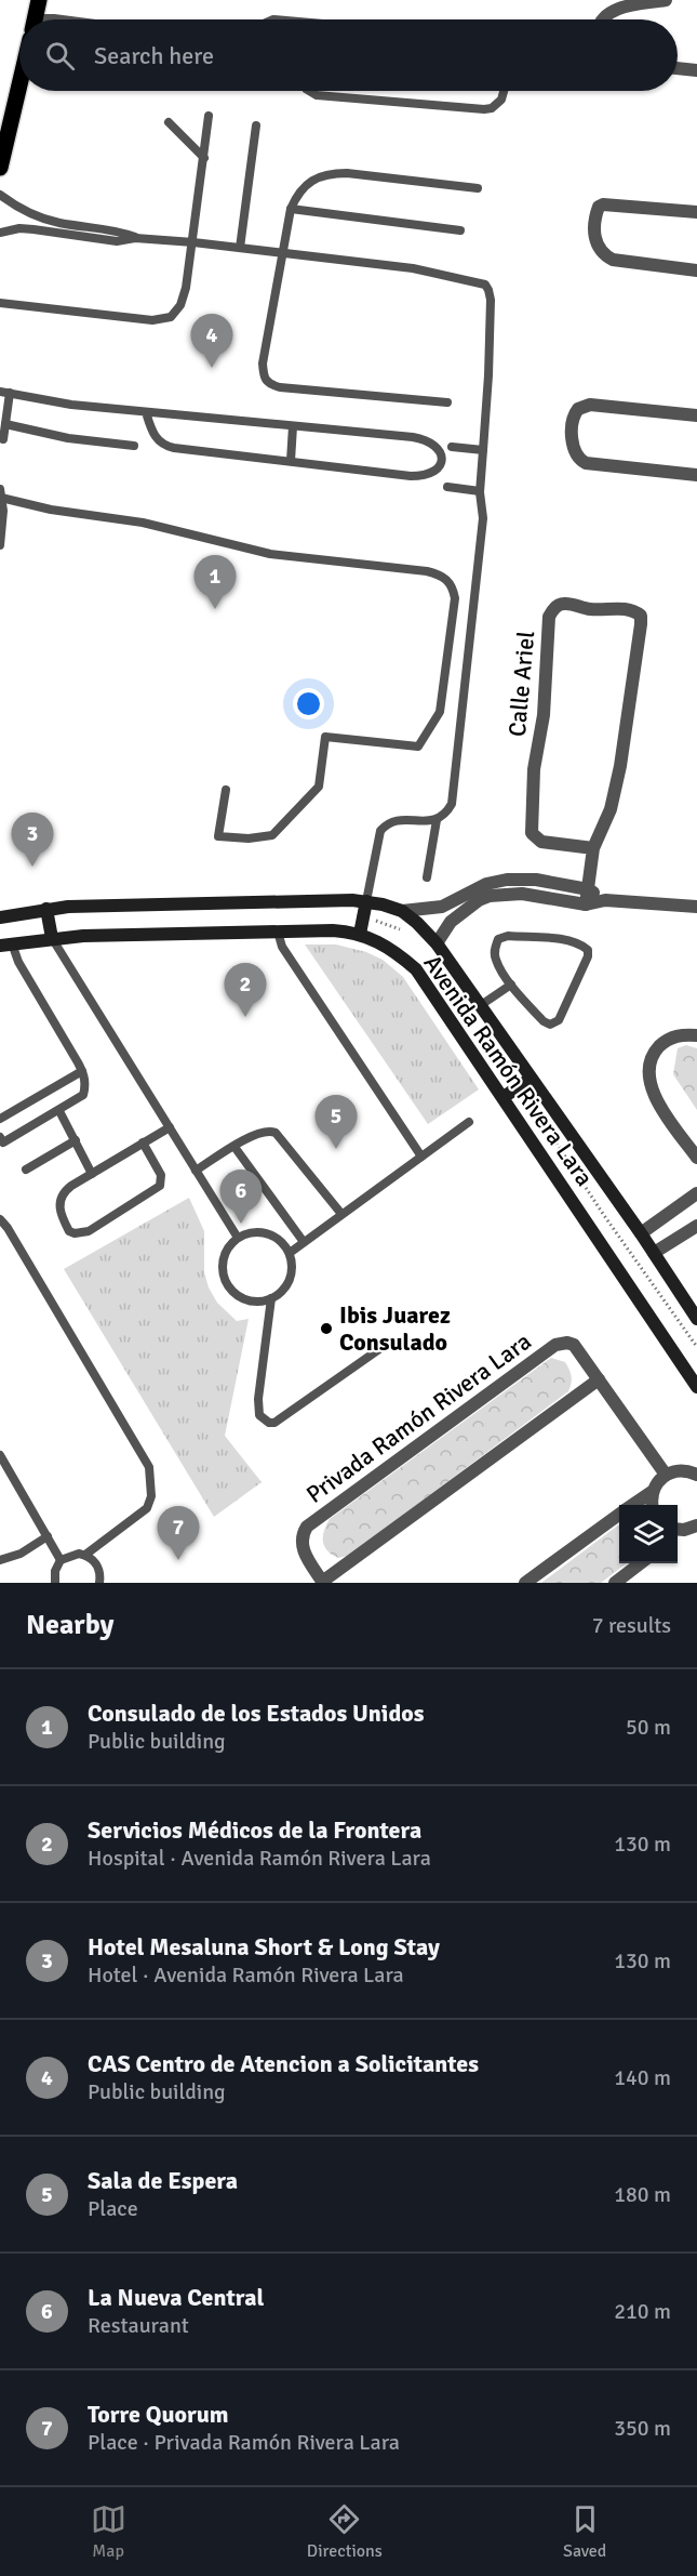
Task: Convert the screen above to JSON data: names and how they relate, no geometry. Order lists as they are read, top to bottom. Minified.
{"streets":{"street":["Calle Ariel","Avenida Ramón Rivera Lara","Privada Ramón Rivera Lara"]},"places":["Ibis Juarez Consulado"],"page":{"search":"Search here","pins":["4","1","3","2","5","6","7"],"heading":["Nearby","7 results"],"list":[{"mark":"1","name":"Consulado de los Estados Unidos","note":"Public building","value":"50 m"},{"mark":"2","name":"Servicios Médicos de la Frontera","note":"Hospital · Avenida Ramón Rivera Lara","value":"130 m"},{"mark":"3","name":"Hotel Mesaluna Short & Long Stay","note":"Hotel · Avenida Ramón Rivera Lara","value":"130 m"},{"mark":"4","name":"CAS Centro de Atencion a Solicitantes","note":"Public building","value":"140 m"},{"mark":"5","name":"Sala de Espera","note":"Place","value":"180 m"},{"mark":"6","name":"La Nueva Central","note":"Restaurant","value":"210 m"},{"mark":"7","name":"Torre Quorum","note":"Place · Privada Ramón Rivera Lara","value":"350 m"}],"nav":["Map","Directions","Saved"]}}
